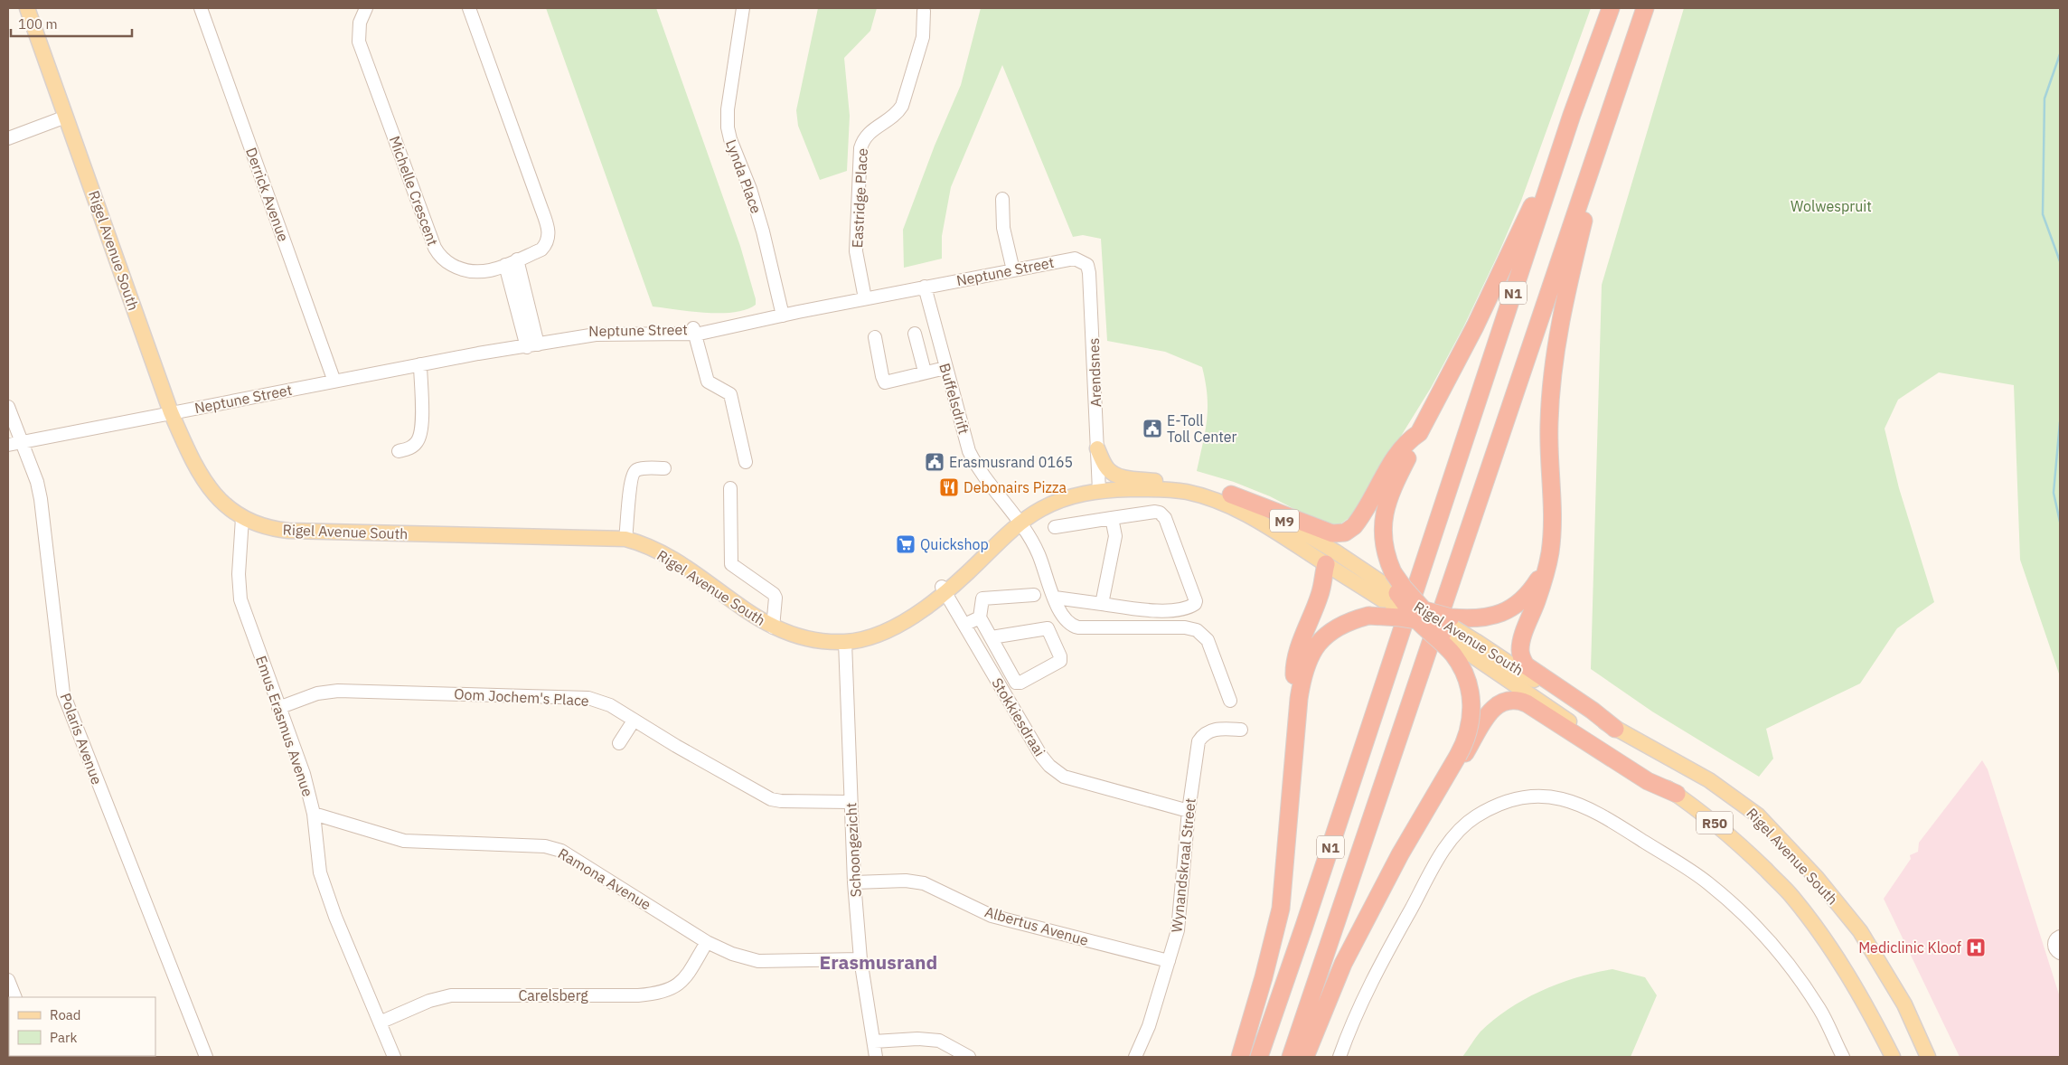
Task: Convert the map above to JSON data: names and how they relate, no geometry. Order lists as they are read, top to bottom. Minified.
{"streets":{"highway":["N1"],"main road":["Rigel Avenue South","M9","R50"],"street":["Lynda Place","Michelle Crescent","Derrick Avenue","Eastridge Place","Neptune Street","Arendsnes","Buffelsdrift","Oom Jochem's Place","Stokkiesdraai","Emus Erasmus Avenue","Polaris Avenue","Schoongezicht","Wynandskraal Street","Ramona Avenue","Albertus Avenue","Carelsberg"]},"crossings":[["Lynda Place","Neptune Street"],["Derrick Avenue","Neptune Street"],["Eastridge Place","Neptune Street"],["Rigel Avenue South","Neptune Street"],["Rigel Avenue South","Arendsnes"],["Rigel Avenue South","Buffelsdrift"],["Rigel Avenue South","Stokkiesdraai"],["Rigel Avenue South","Emus Erasmus Avenue"],["Rigel Avenue South","Schoongezicht"],["Neptune Street","Arendsnes"],["Neptune Street","Buffelsdrift"],["Neptune Street","Polaris Avenue"],["Oom Jochem's Place","Emus Erasmus Avenue"],["Oom Jochem's Place","Schoongezicht"],["Stokkiesdraai","Wynandskraal Street"],["Emus Erasmus Avenue","Ramona Avenue"],["Emus Erasmus Avenue","Carelsberg"],["Schoongezicht","Ramona Avenue"],["Schoongezicht","Albertus Avenue"],["Wynandskraal Street","Albertus Avenue"],["Ramona Avenue","Carelsberg"]],"districts":["Erasmusrand"],"parks":["Wolwespruit"],"places":{"public building":["E-Toll Toll Center","Erasmusrand 0165"],"restaurant":["Debonairs Pizza"],"supermarket":["Quickshop"],"hospital":["Mediclinic Kloof"]},"legend":["Road","Park"],"scale_bar":"100 m"}
